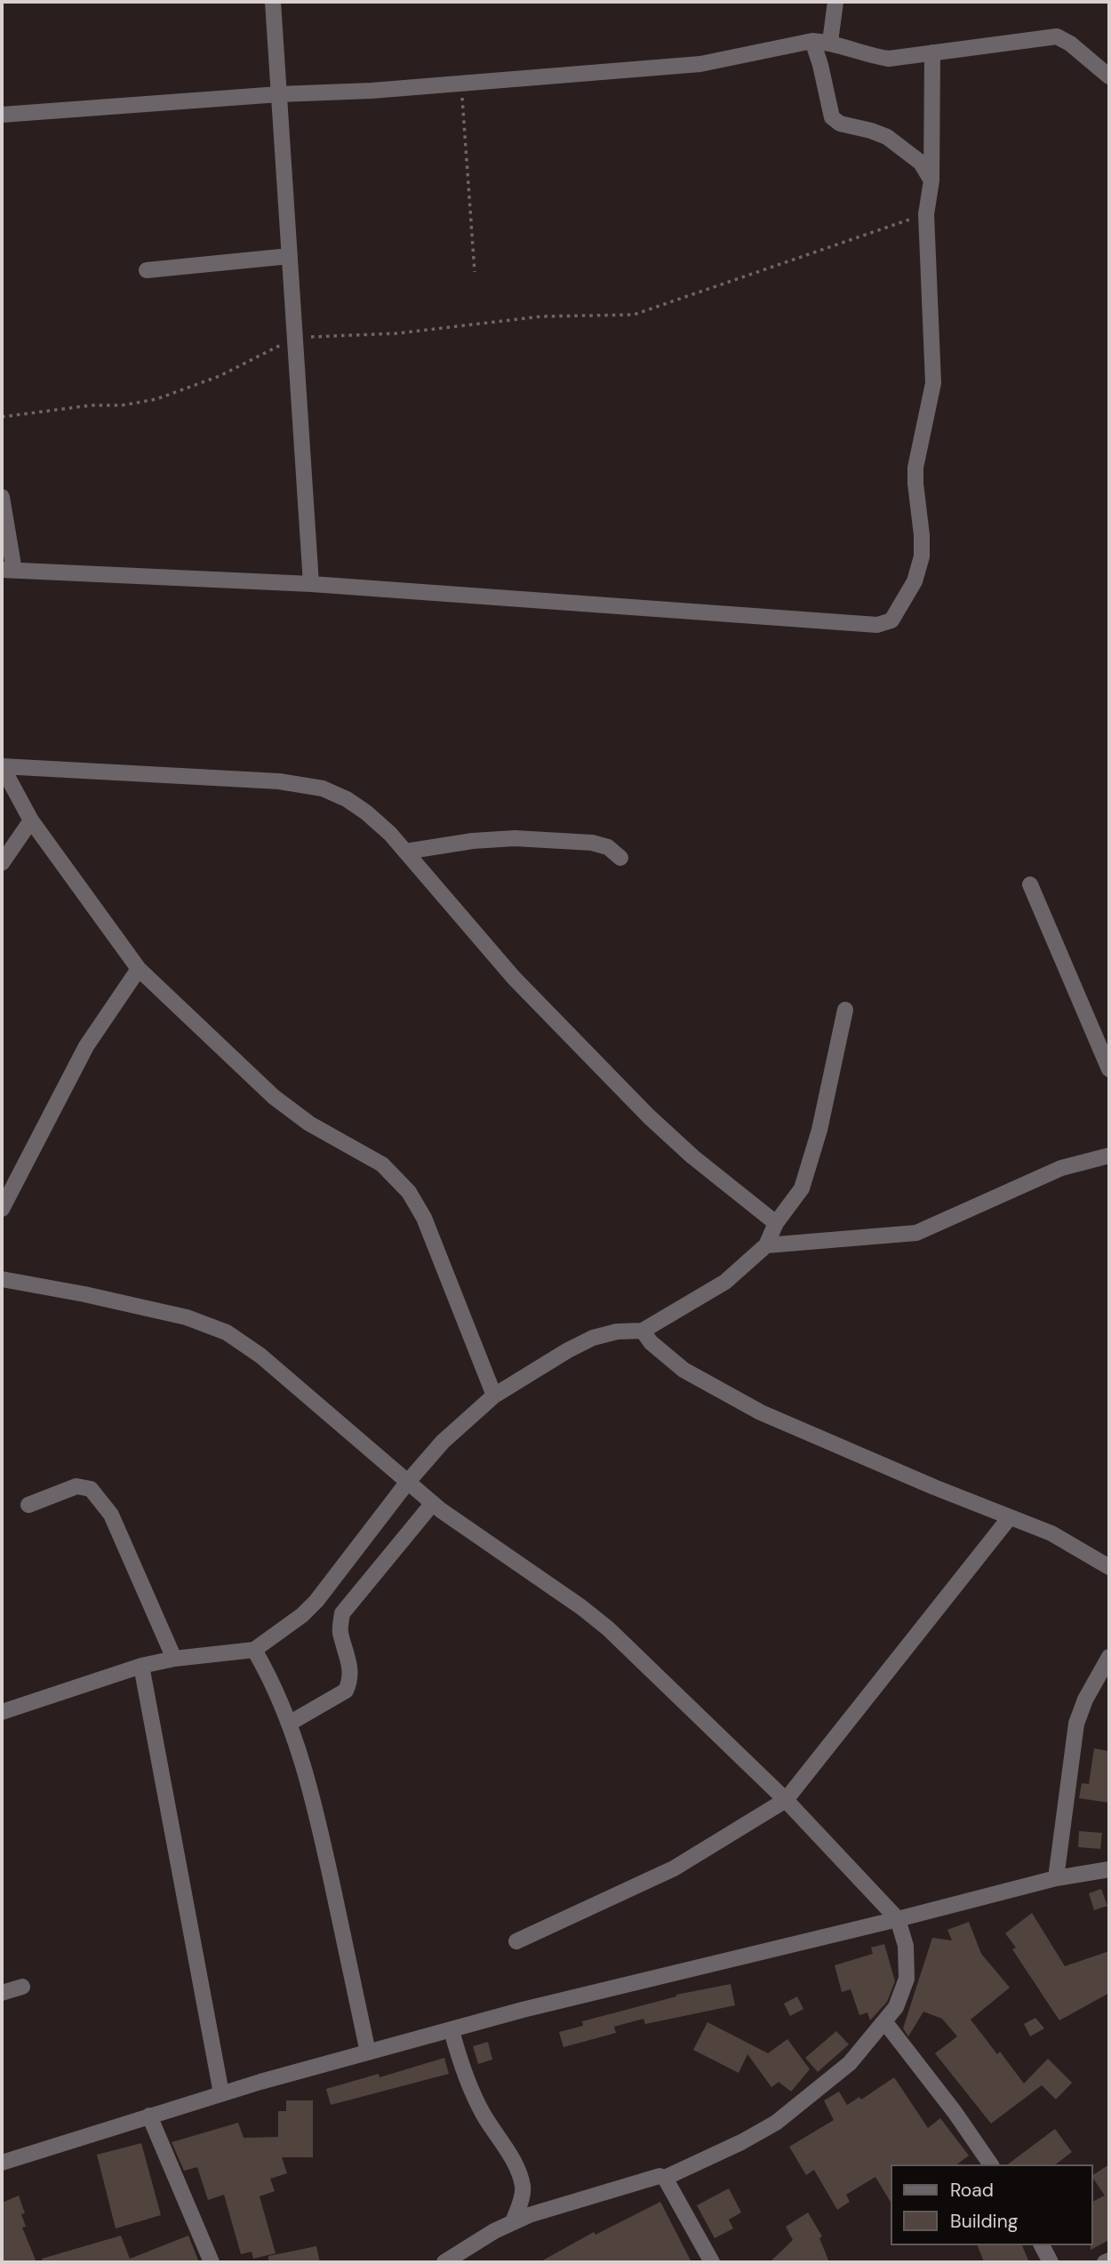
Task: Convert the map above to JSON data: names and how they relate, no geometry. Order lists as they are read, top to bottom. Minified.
{"legend":["Road","Building"]}
